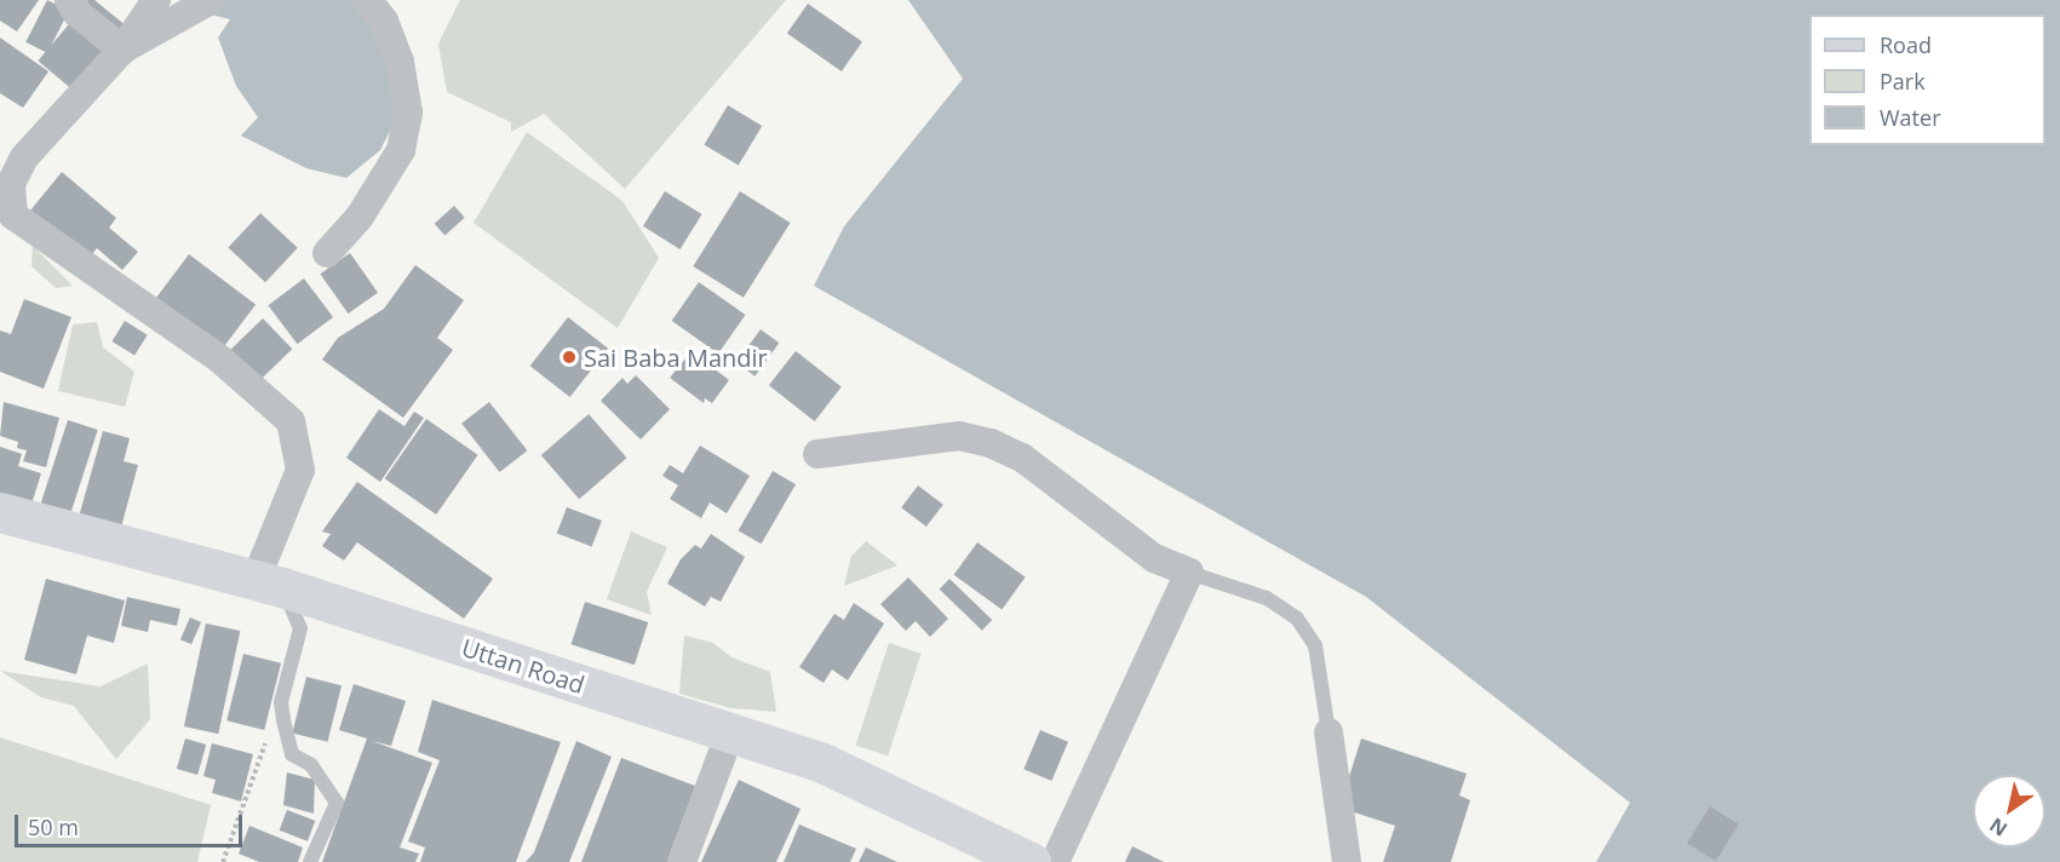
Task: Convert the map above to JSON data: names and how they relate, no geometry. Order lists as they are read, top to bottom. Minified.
{"streets":{"main road":["Uttan Road"]},"places":["Sai Baba Mandir"],"legend":["Road","Park","Water"],"scale_bar":"50 m","north":"bottom left"}
